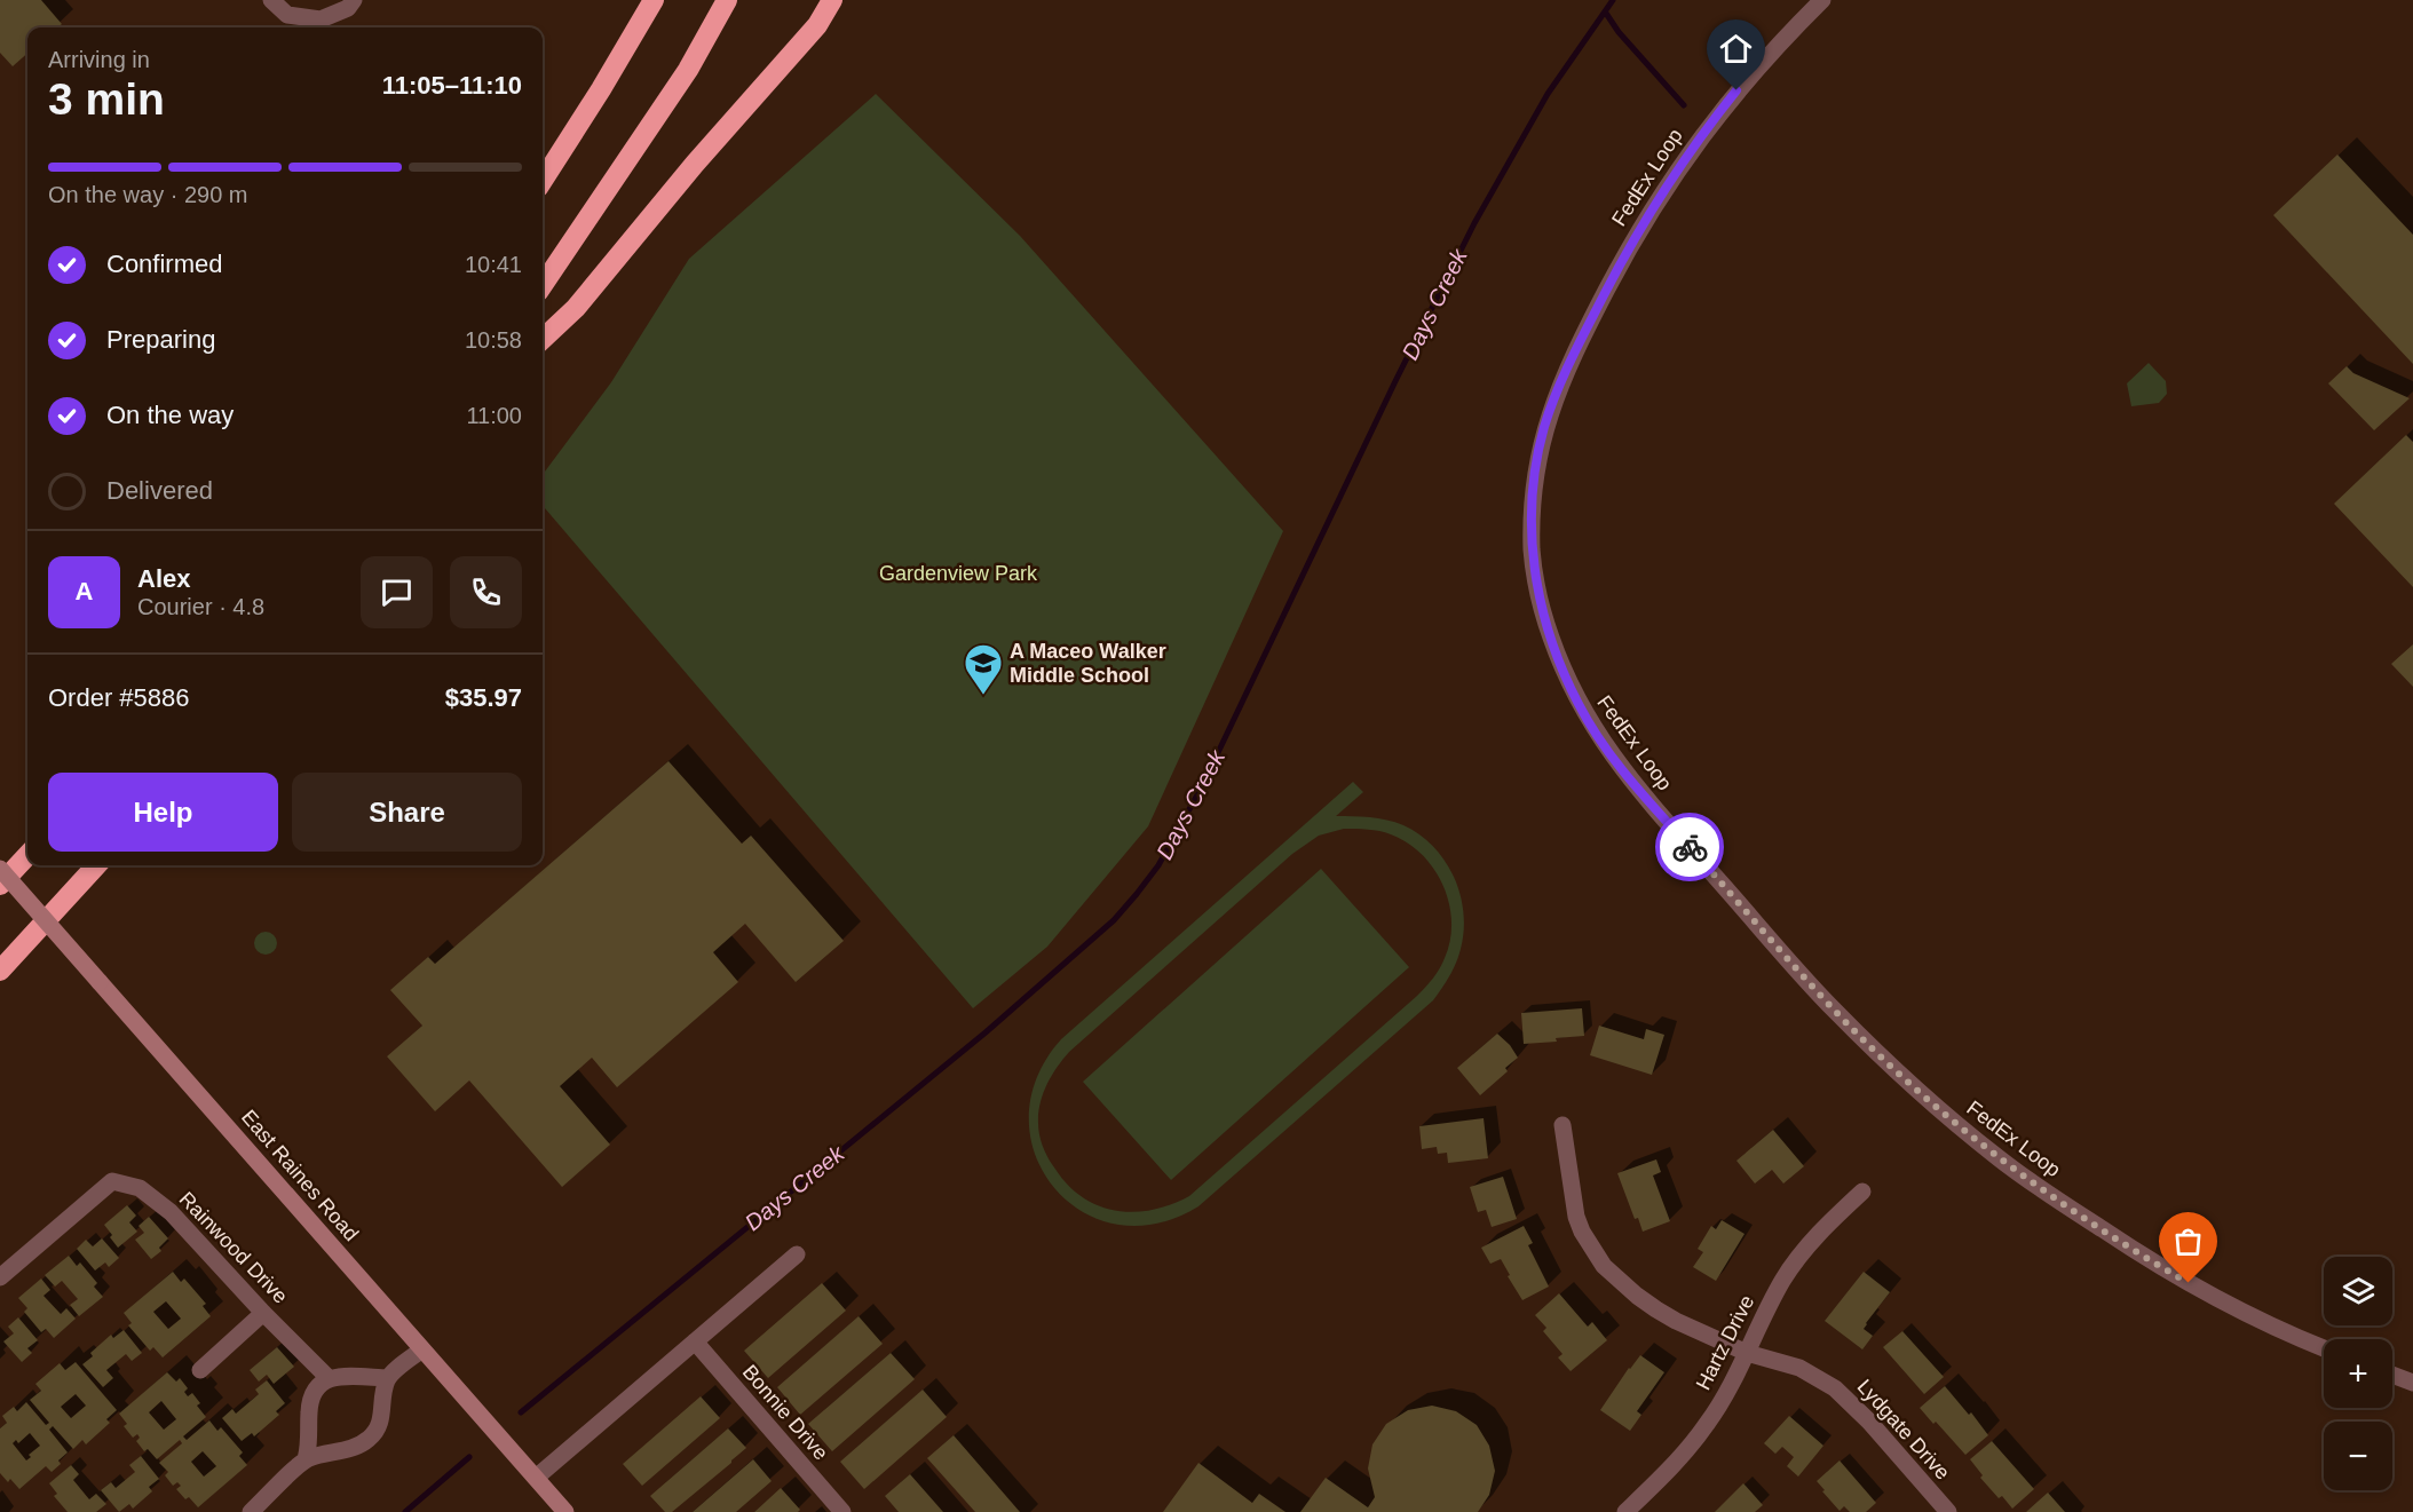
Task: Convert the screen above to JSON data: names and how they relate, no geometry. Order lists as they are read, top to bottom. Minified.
{"streets":{"main road":["East Raines Road"],"street":["FedEx Loop","Rainwood Drive","Hartz Drive","Bonnie Drive","Lydgate Drive"]},"crossings":[["Hartz Drive","Lydgate Drive"]],"water":["Days Creek"],"parks":["Gardenview Park"],"places":{"school or university":["A Maceo Walker Middle School"]},"page":{"heading":["3 min","Arriving in","11:05–11:10"],"panel":["Alex","Courier · 4.8","Order #5886","$35.97"],"bar":"On the way · 290 m","list":[["Confirmed","10:41"],["Preparing","10:58"],["On the way","11:00"],"Delivered"],"round":"A","buttons":["Help","Share"],"map_buttons":["+","−"]}}
